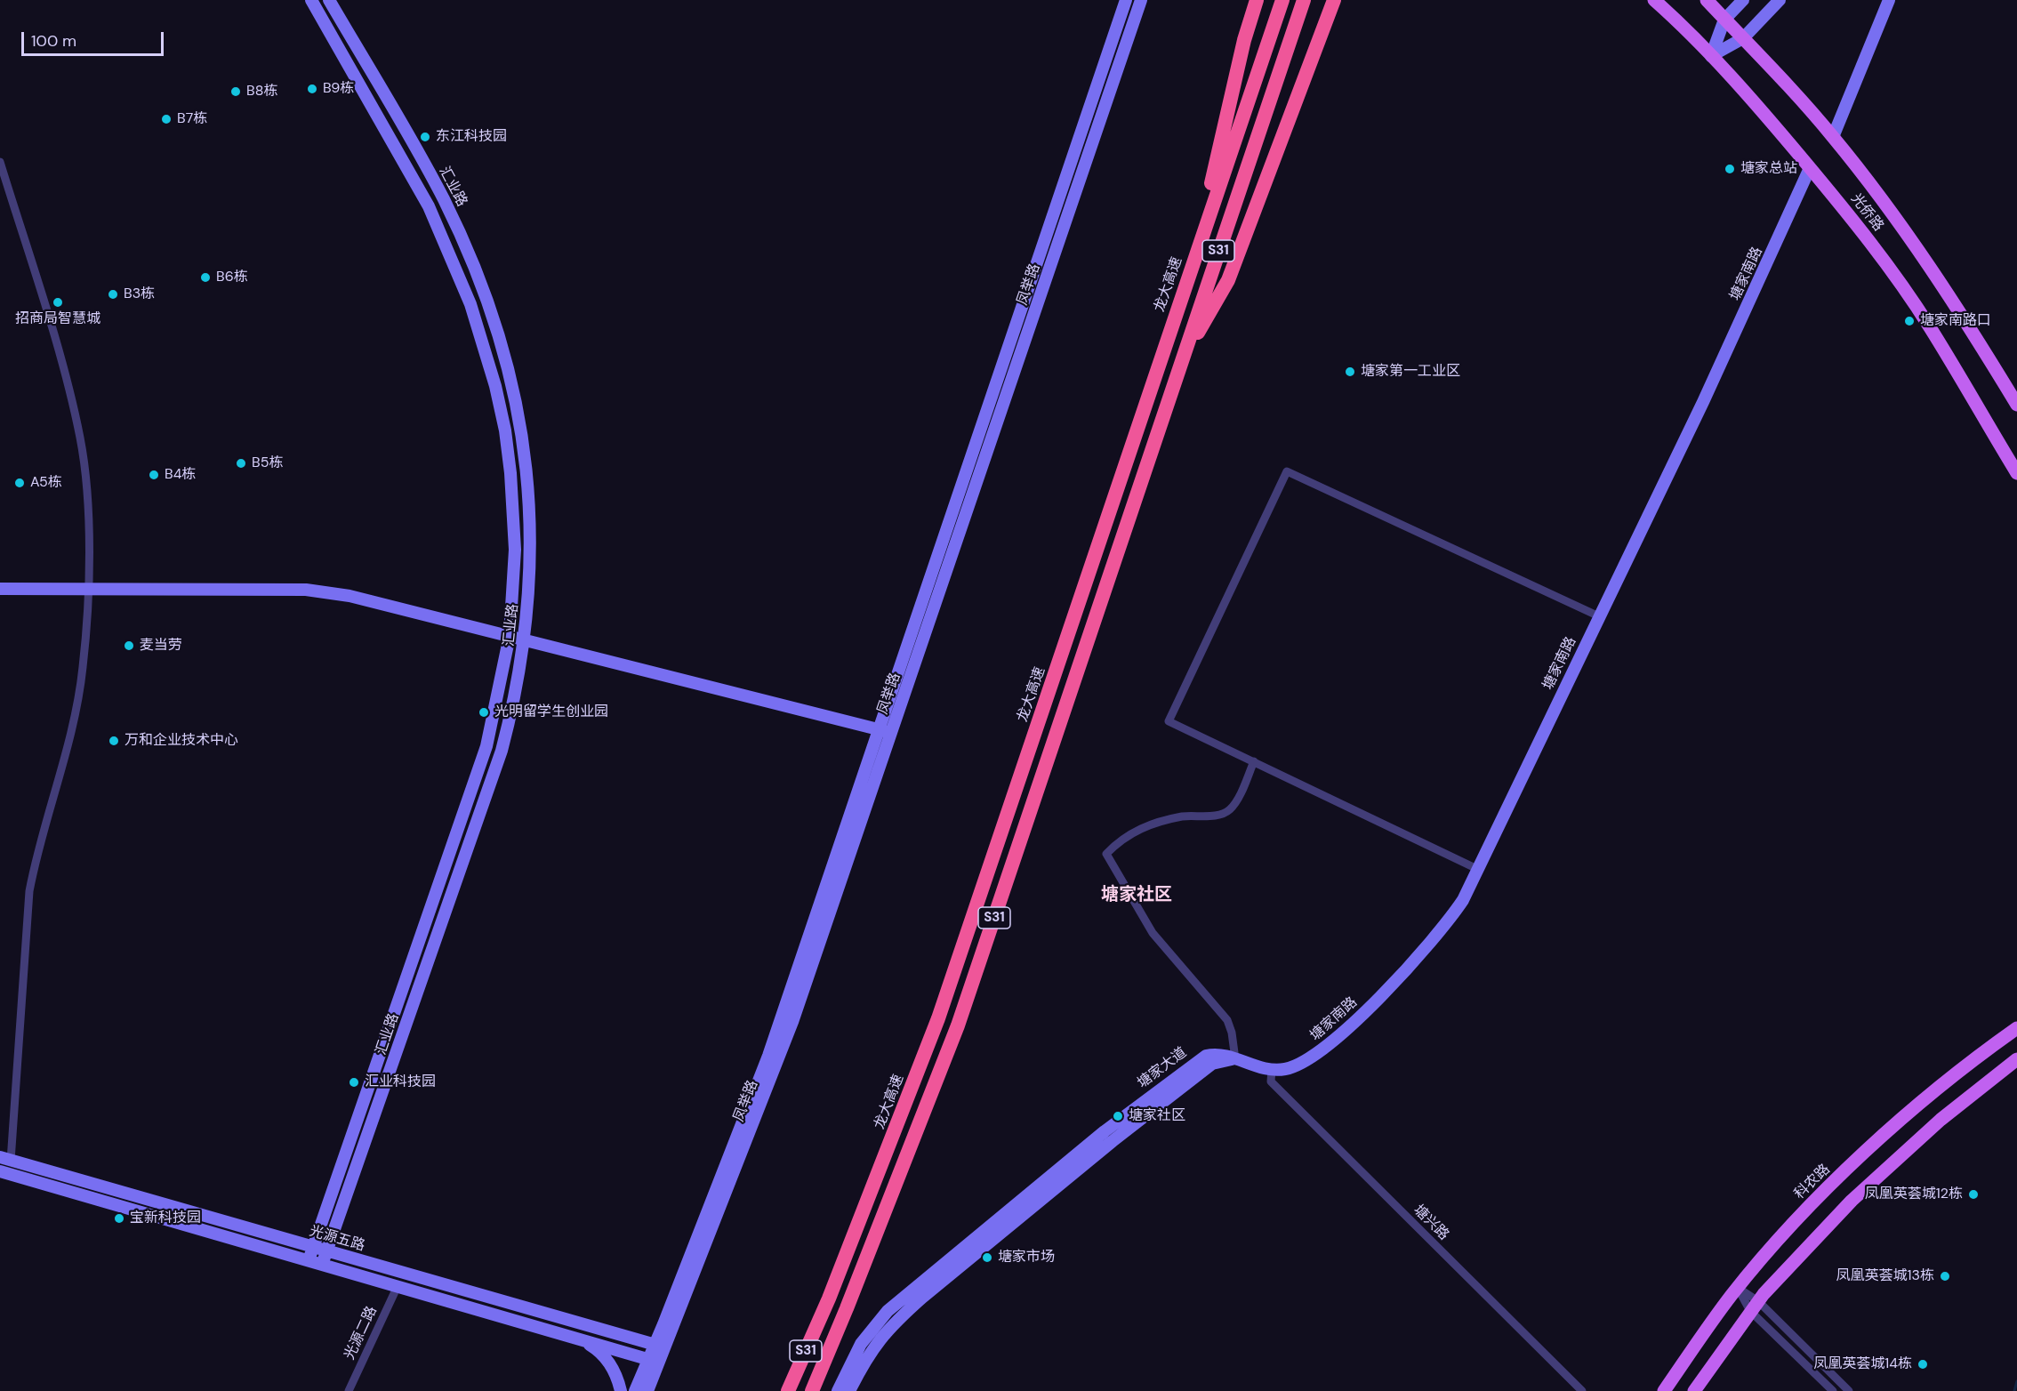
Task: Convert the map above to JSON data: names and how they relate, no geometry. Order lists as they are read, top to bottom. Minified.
{"streets":{"highway":["S31","龙大高速"],"main road":["光侨路","科农路"],"street":["汇业路","塘家南路","凤举路","塘家大道","塘兴路","光源五路","光源二路"]},"crossings":[["汇业路","光源五路"],["光侨路","塘家南路"],["塘家南路","塘兴路"],["凤举路","光源五路"],["光源五路","光源二路"]],"districts":["塘家社区"],"places":["B9栋","B8栋","B7栋","东江科技园","塘家总站","B6栋","B3栋","招商局智慧城","塘家南路口","塘家第一工业区","B5栋","B4栋","A5栋","麦当劳","光明留学生创业园","万和企业技术中心","汇业科技园","塘家社区","凤凰英荟城12栋","宝新科技园","塘家市场","凤凰英荟城13栋","凤凰英荟城14栋"],"scale_bar":"100 m"}
